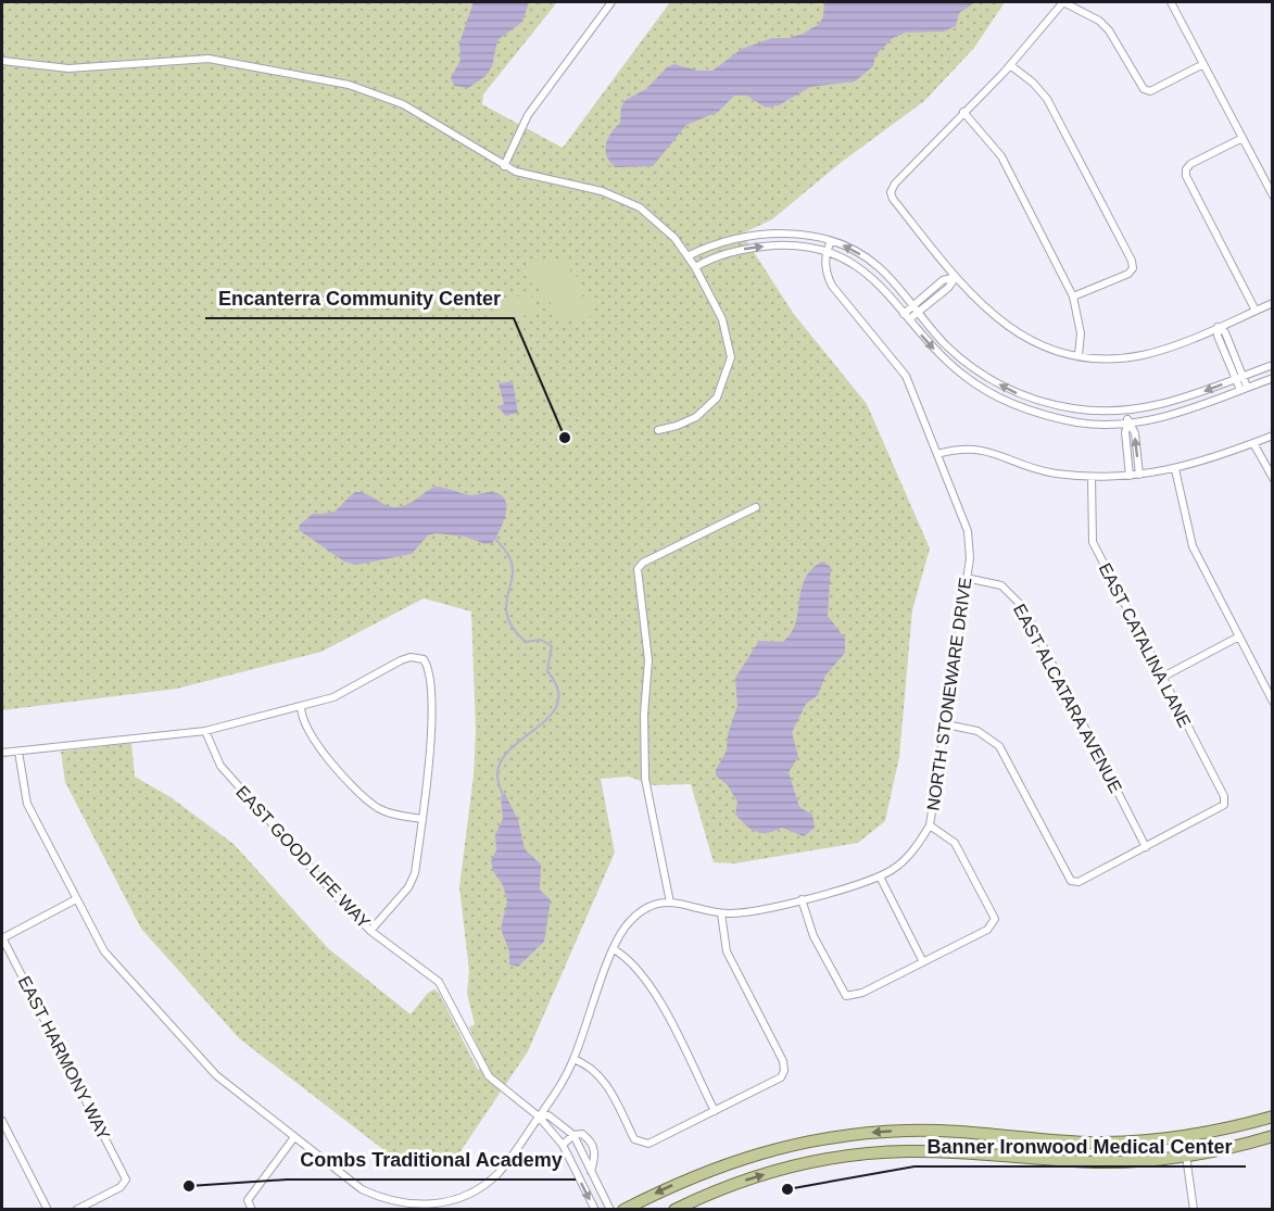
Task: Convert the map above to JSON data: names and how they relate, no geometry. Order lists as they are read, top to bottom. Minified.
{"streets":{"street":["EAST CATALINA LANE","NORTH STONEWARE DRIVE","EAST ALCATARA AVENUE","EAST GOOD LIFE WAY","EAST HARMONY WAY"]},"crossings":[["EAST CATALINA LANE","EAST ALCATARA AVENUE"],["NORTH STONEWARE DRIVE","EAST ALCATARA AVENUE"],["NORTH STONEWARE DRIVE","EAST GOOD LIFE WAY"]],"places":["Encanterra Community Center","Combs Traditional Academy","Banner Ironwood Medical Center"]}
